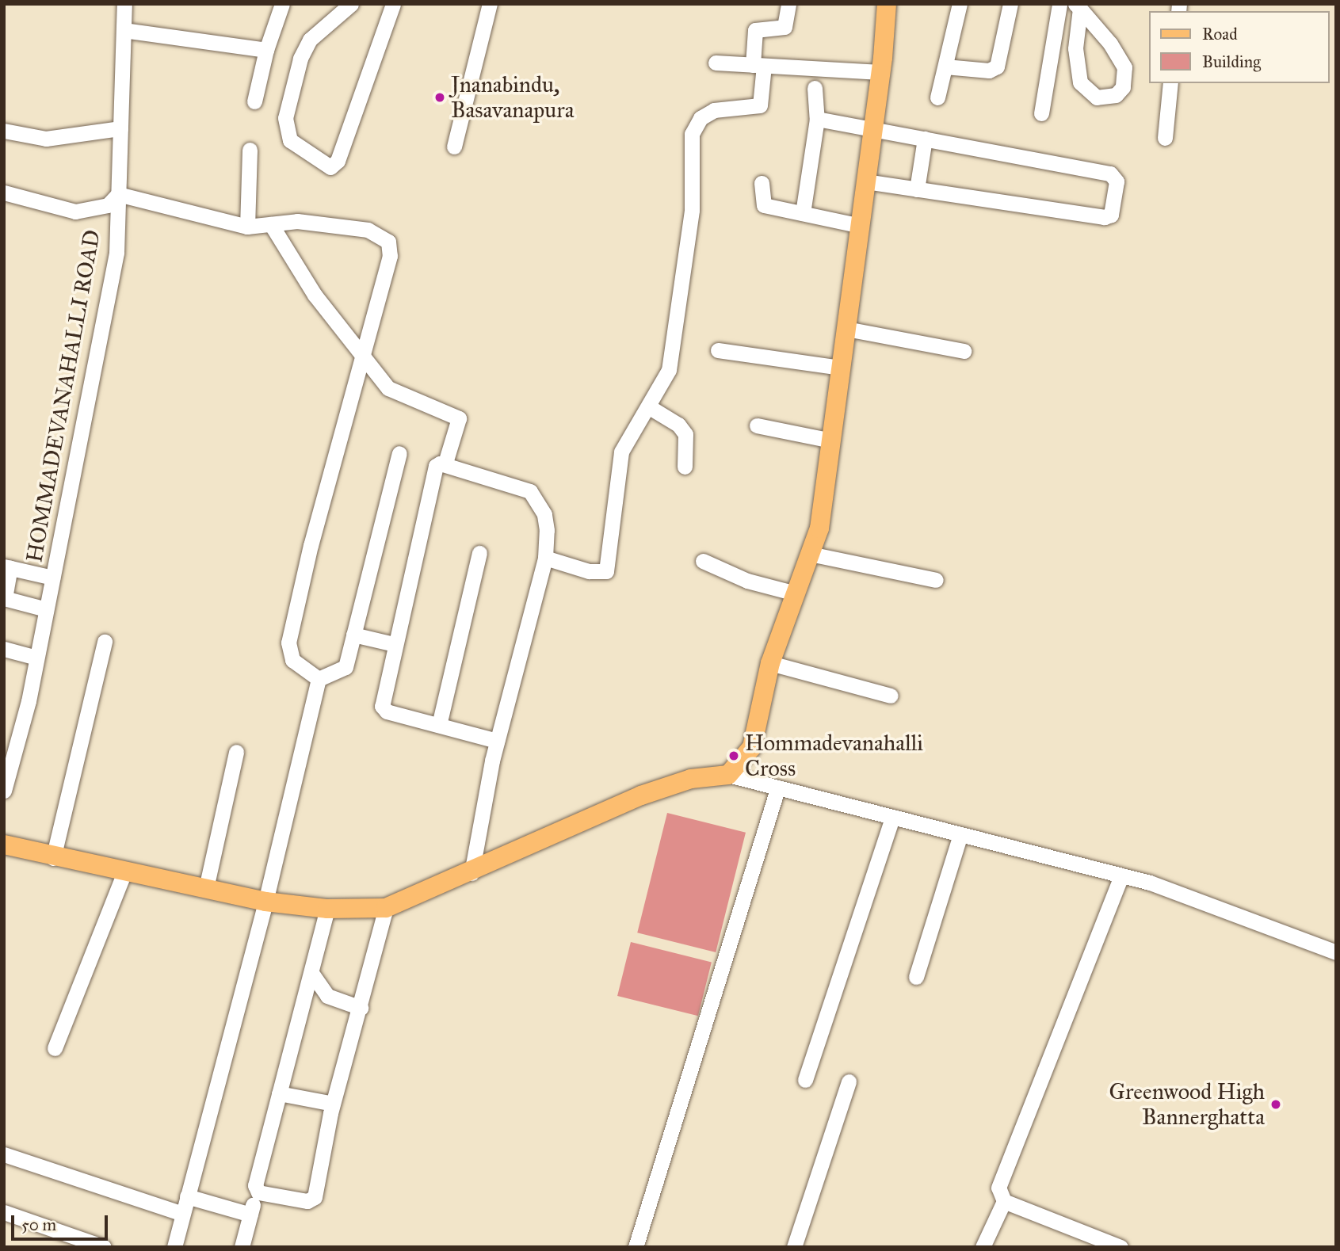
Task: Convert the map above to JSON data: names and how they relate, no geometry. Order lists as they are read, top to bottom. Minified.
{"streets":{"street":["HOMMADEVANAHALLI ROAD"]},"places":["Jnanabindu, Basavanapura","Hommadevanahalli Cross","Greenwood High Bannerghatta"],"legend":["Road","Building"],"scale_bar":"50 m"}
